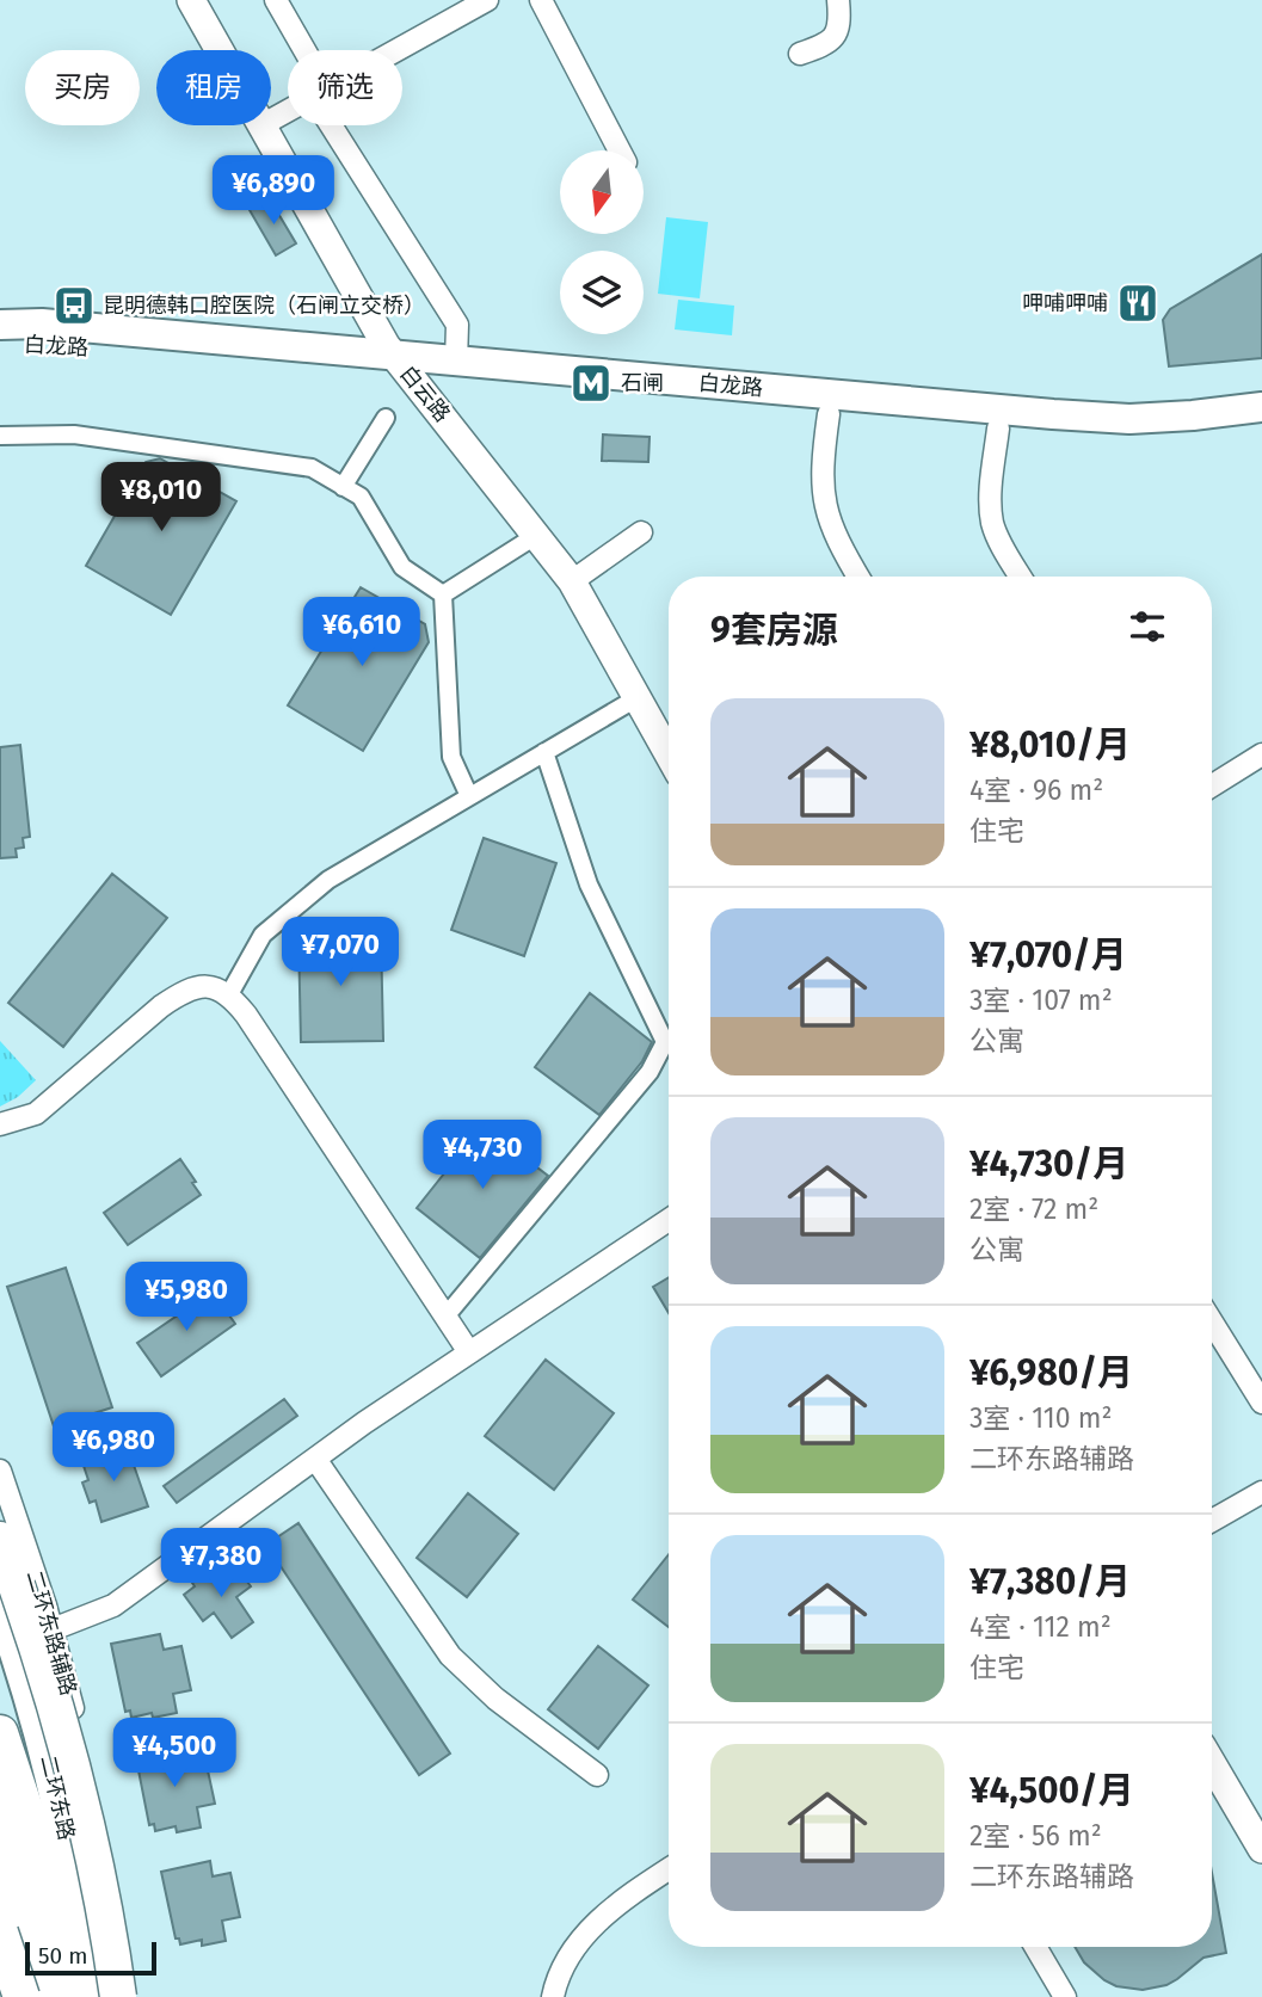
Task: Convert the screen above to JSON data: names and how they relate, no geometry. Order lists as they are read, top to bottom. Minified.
{"streets":{"main road":["白龙路","二环东路"],"street":["白云路","二环东路辅路"]},"crossings":[["白龙路","白云路"]],"places":{"restaurant":["呷哺呷哺"],"bus stop":["昆明德韩口腔医院（石闸立交桥）"],"metro station":["石闸"]},"scale_bar":"50 m","north":"bottom","page":{"chip":["买房","租房","筛选"],"price":["¥6,890","¥8,010","¥6,610","¥7,070","¥4,730","¥5,980","¥6,980","¥7,380","¥4,500"],"heading":"9套房源","list":[{"name":"¥8,010/月","note":"4室 · 96 m² · 住宅"},{"name":"¥7,070/月","note":"3室 · 107 m² · 公寓"},{"name":"¥4,730/月","note":"2室 · 72 m² · 公寓"},{"name":"¥6,980/月","note":"3室 · 110 m² · 二环东路辅路"},{"name":"¥7,380/月","note":"4室 · 112 m² · 住宅"},{"name":"¥4,500/月","note":"2室 · 56 m² · 二环东路辅路"}],"scale":"50 m"}}
